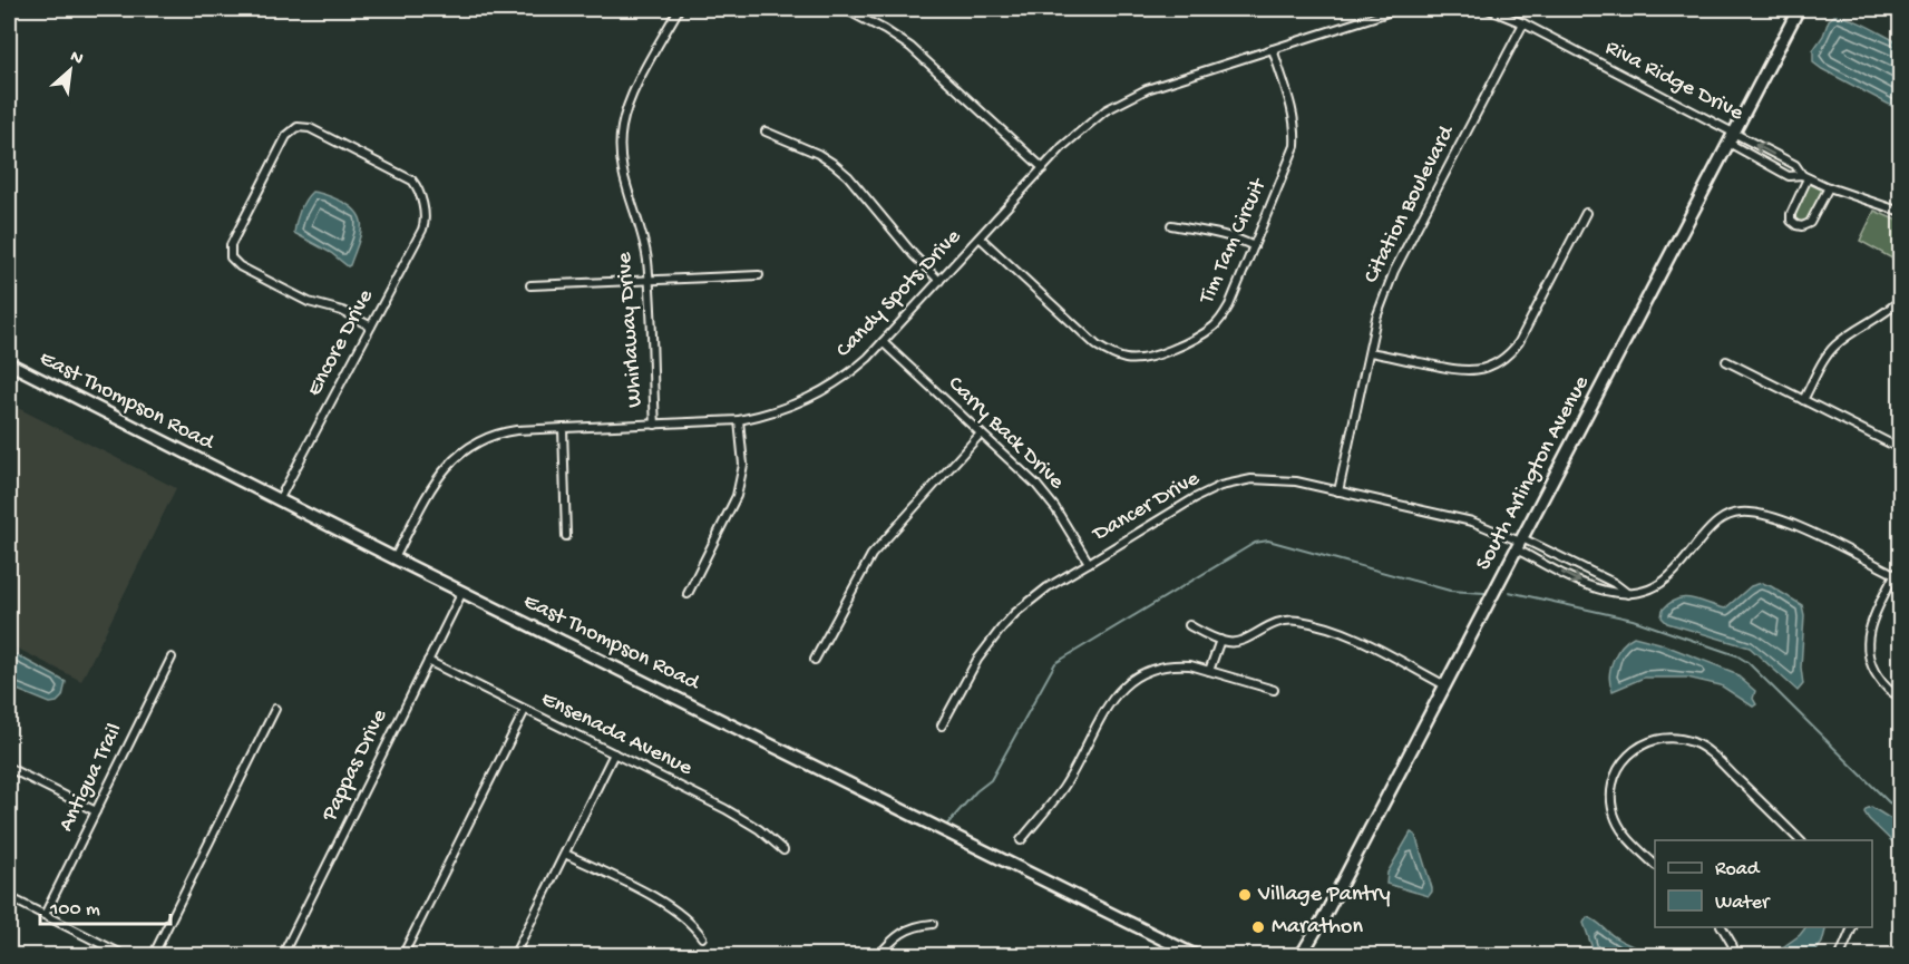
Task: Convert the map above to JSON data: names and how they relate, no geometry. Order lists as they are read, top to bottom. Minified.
{"streets":{"main road":["East Thompson Road","South Arlington Avenue"],"street":["Riva Ridge Drive","Citation Boulevard","Tim Tam Circuit","Candy Spots Drive","Whirlaway Drive","Encore Drive","Carry Back Drive","Dancer Drive","Ensenada Avenue","Pappas Drive","Antigua Trail"]},"crossings":[["Riva Ridge Drive","Citation Boulevard"],["Riva Ridge Drive","South Arlington Avenue"],["Citation Boulevard","Dancer Drive"],["Tim Tam Circuit","Candy Spots Drive"],["Candy Spots Drive","Whirlaway Drive"],["Candy Spots Drive","East Thompson Road"],["Candy Spots Drive","Carry Back Drive"],["Encore Drive","East Thompson Road"],["East Thompson Road","Pappas Drive"],["Carry Back Drive","Dancer Drive"],["South Arlington Avenue","Dancer Drive"],["Ensenada Avenue","Pappas Drive"]],"places":["Village Pantry","Marathon"],"legend":["Road","Water"],"scale_bar":"100 m","north":"top right"}
